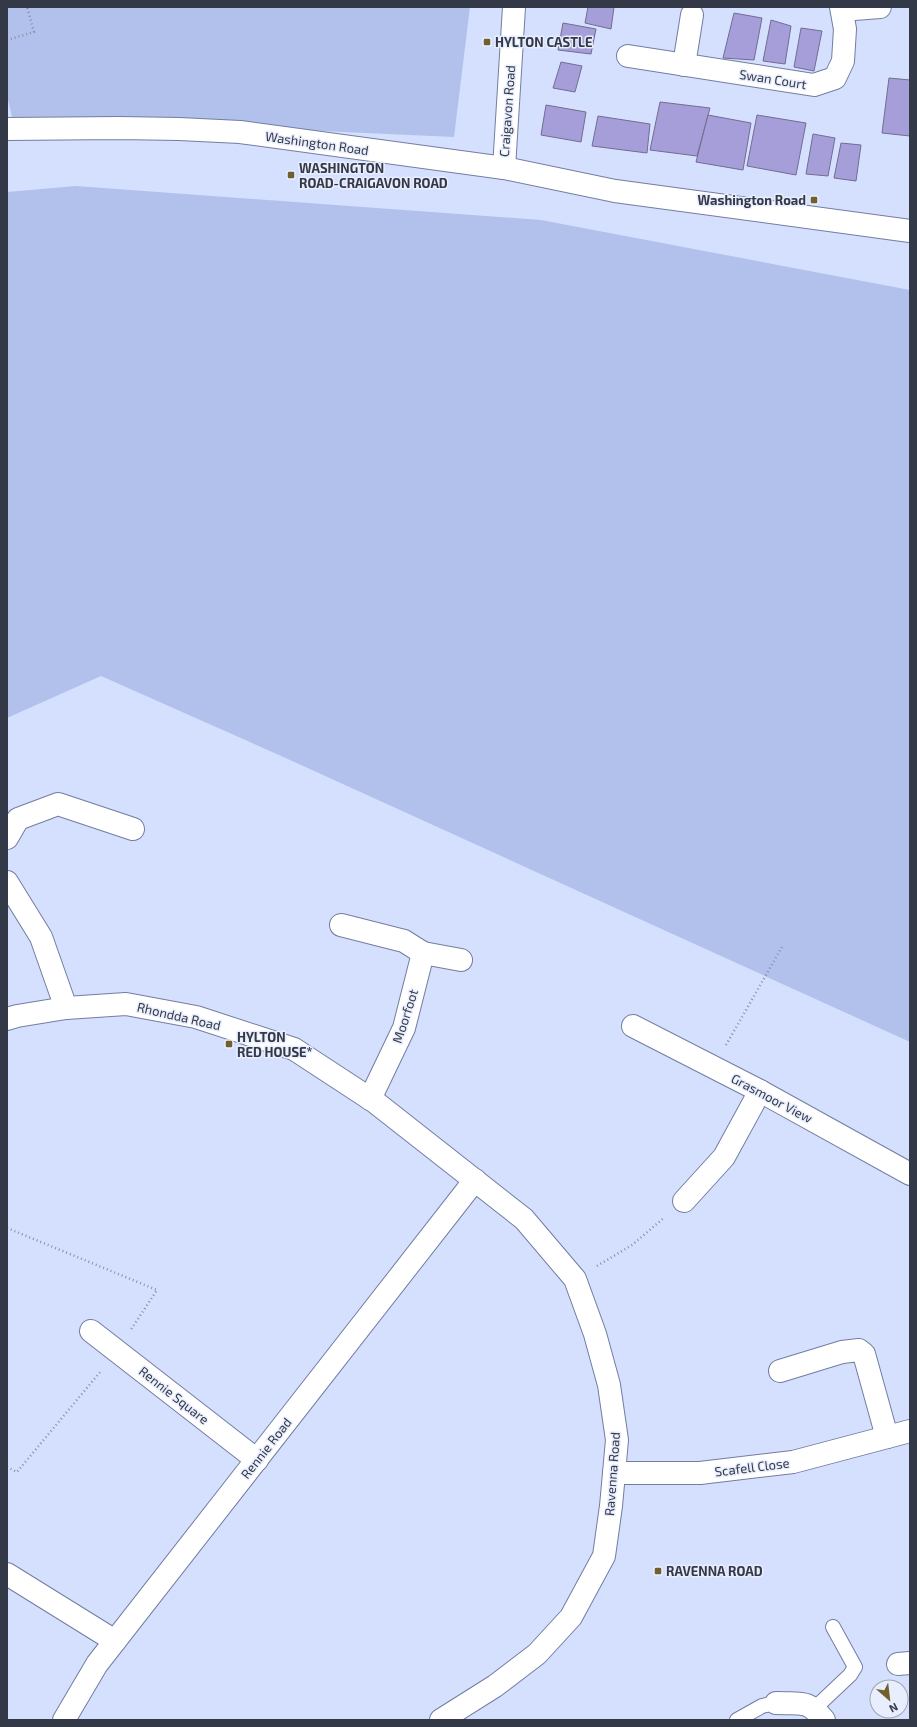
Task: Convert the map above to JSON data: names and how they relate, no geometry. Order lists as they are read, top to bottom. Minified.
{"streets":{"street":["Swan Court","Craigavon Road","Washington Road","Rhondda Road","Moorfoot","Grasmoor View","Rennie Square","Rennie Road","Scafell Close","Ravenna Road"]},"crossings":[["Craigavon Road","Washington Road"],["Rhondda Road","Moorfoot"],["Rhondda Road","Rennie Road"],["Rhondda Road","Ravenna Road"],["Rennie Square","Rennie Road"],["Rennie Road","Ravenna Road"],["Scafell Close","Ravenna Road"]],"places":{"transit":["HYLTON CASTLE","WASHINGTON ROAD-CRAIGAVON ROAD","Washington Road","HYLTON RED HOUSE*","RAVENNA ROAD"]},"north":"bottom right"}
